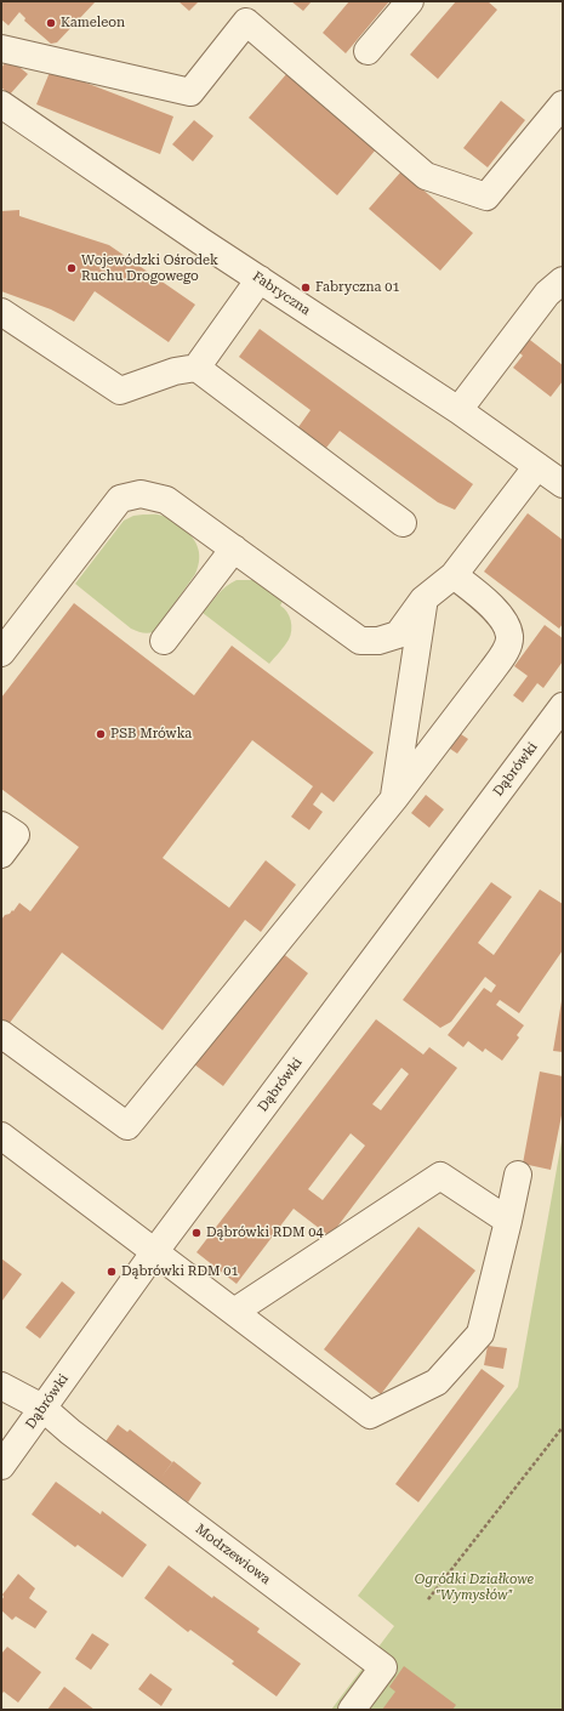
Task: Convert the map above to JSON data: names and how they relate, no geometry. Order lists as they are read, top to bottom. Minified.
{"streets":{"street":["Fabryczna","Dąbrówki","Modrzewiowa"]},"crossings":[["Dąbrówki","Modrzewiowa"]],"parks":["Ogródki Działkowe \"Wymysłów\""],"places":["Kameleon","Wojewódzki Ośrodek Ruchu Drogowego","Fabryczna 01","PSB Mrówka","Dąbrówki RDM 04","Dąbrówki RDM 01"]}
